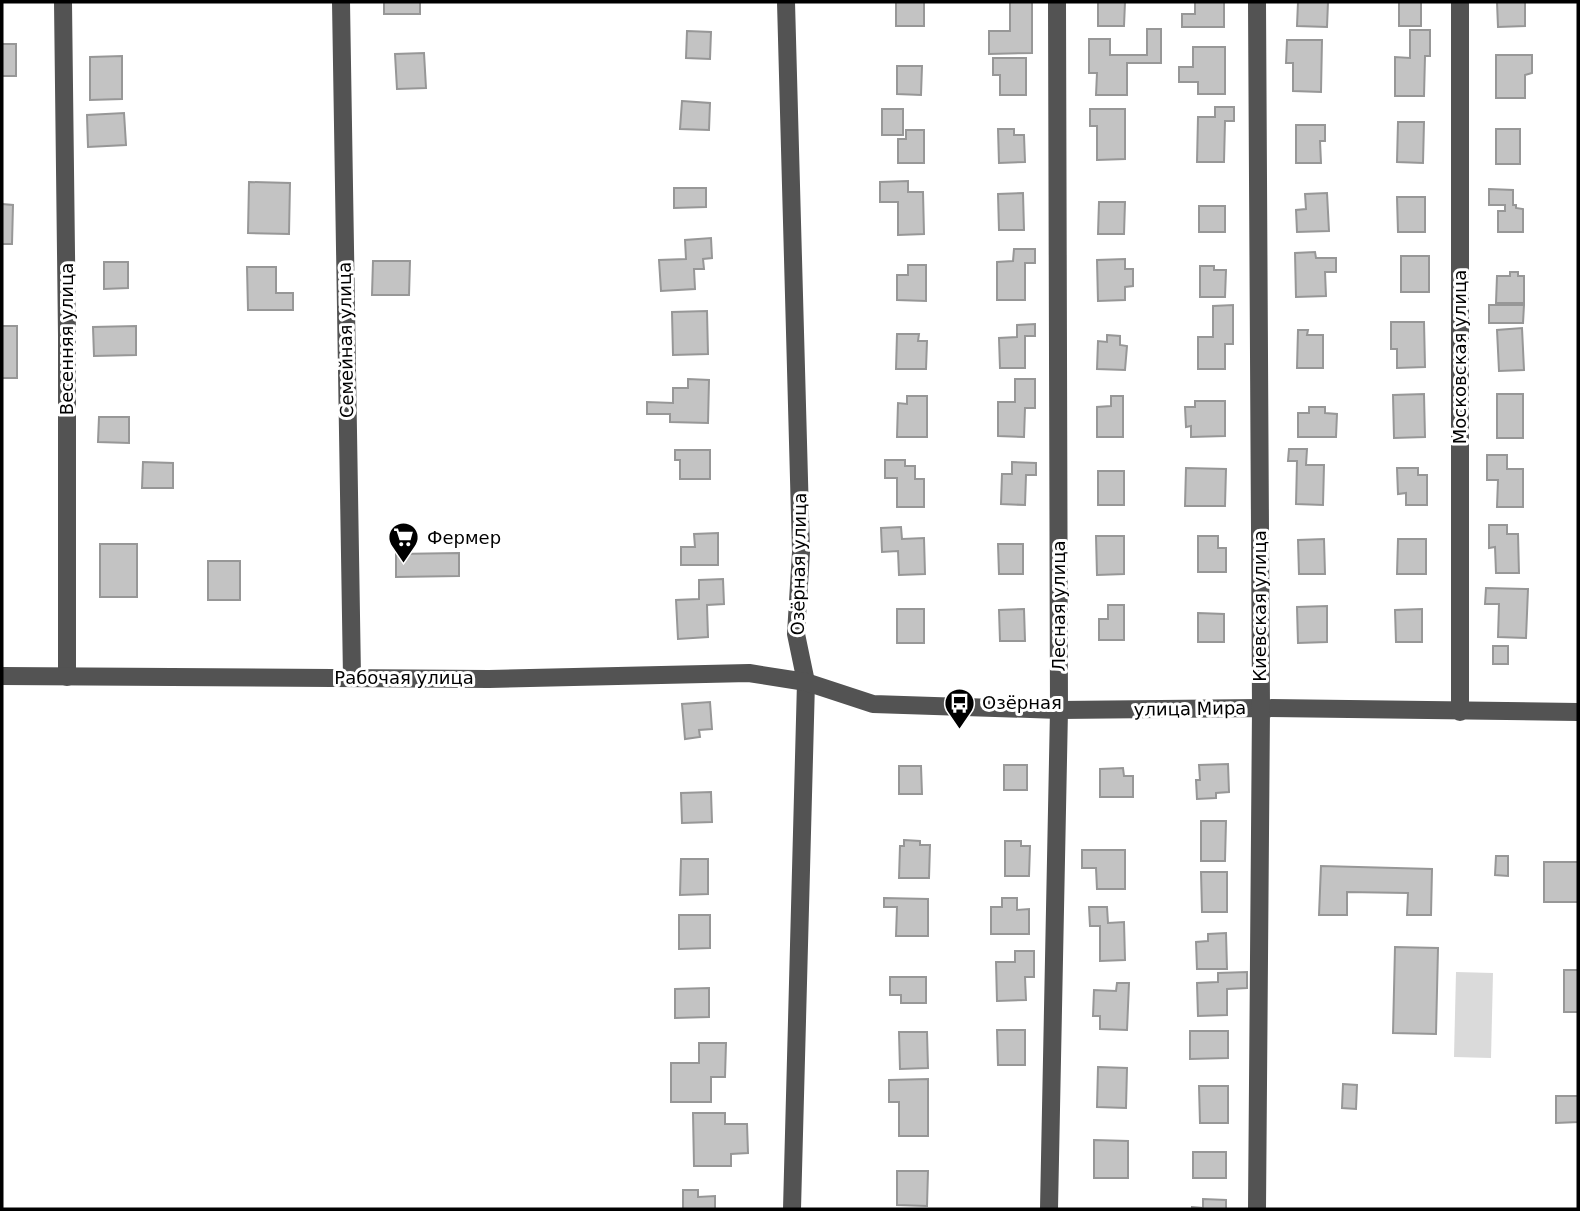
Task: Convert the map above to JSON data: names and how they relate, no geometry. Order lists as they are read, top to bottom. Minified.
{"streets":{"street":["Весенняя улица","Семейная улица","Московская улица","Озёрная улица","Лесная улица","Киевская улица","Рабочая улица","улица Мира"]},"crossings":[["Весенняя улица","Рабочая улица"],["Семейная улица","Рабочая улица"],["Московская улица","улица Мира"],["Озёрная улица","Рабочая улица"],["Озёрная улица","улица Мира"],["Лесная улица","улица Мира"],["Киевская улица","улица Мира"],["Рабочая улица","улица Мира"]],"places":{"supermarket":["Фермер"],"bus stop":["Озёрная"]}}
